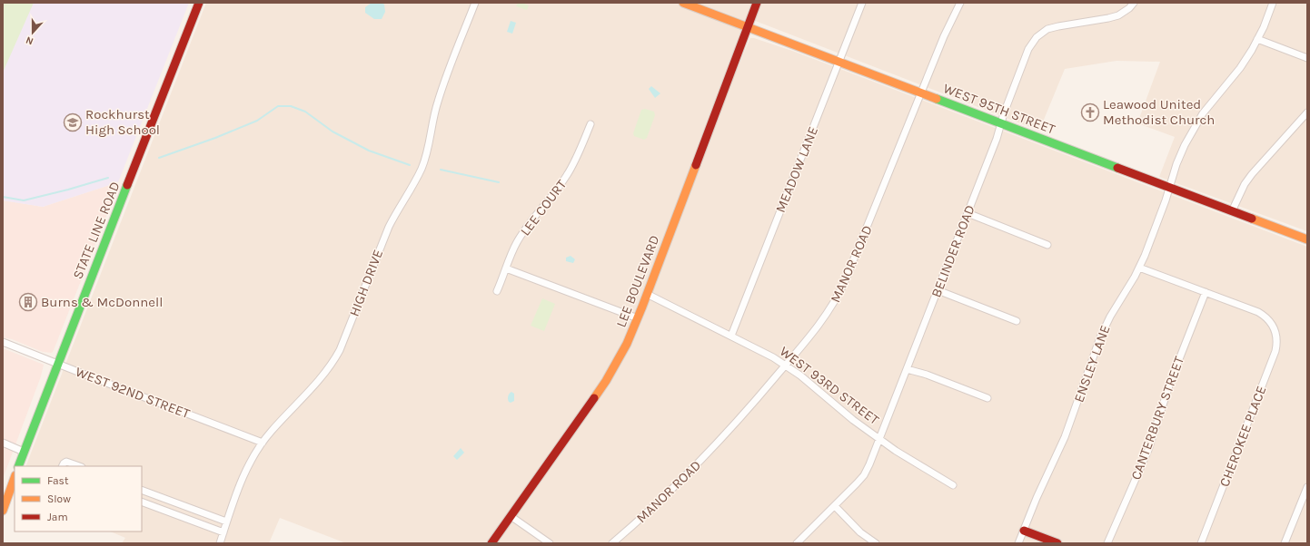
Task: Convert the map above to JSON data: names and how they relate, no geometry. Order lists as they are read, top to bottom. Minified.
{"streets":{"main road":["WEST 95TH STREET","STATE LINE ROAD","LEE BOULEVARD"],"street":["MEADOW LANE","LEE COURT","BELINDER ROAD","MANOR ROAD","HIGH DRIVE","ENSLEY LANE","WEST 93RD STREET","WEST 92ND STREET","CANTERBURY STREET","CHEROKEE PLACE"]},"crossings":[["WEST 95TH STREET","MEADOW LANE"],["WEST 95TH STREET","BELINDER ROAD"],["WEST 95TH STREET","MANOR ROAD"],["WEST 95TH STREET","LEE BOULEVARD"],["WEST 95TH STREET","ENSLEY LANE"],["MEADOW LANE","WEST 93RD STREET"],["STATE LINE ROAD","WEST 92ND STREET"],["BELINDER ROAD","WEST 93RD STREET"],["MANOR ROAD","WEST 93RD STREET"],["LEE BOULEVARD","WEST 93RD STREET"],["HIGH DRIVE","WEST 92ND STREET"],["CANTERBURY STREET","CHEROKEE PLACE"]],"places":{"church":["Leawood United Methodist Church"],"school or university":["Rockhurst High School"],"building":["Burns & McDonnell"]},"legend":["Fast","Slow","Jam"],"north":"bottom"}
